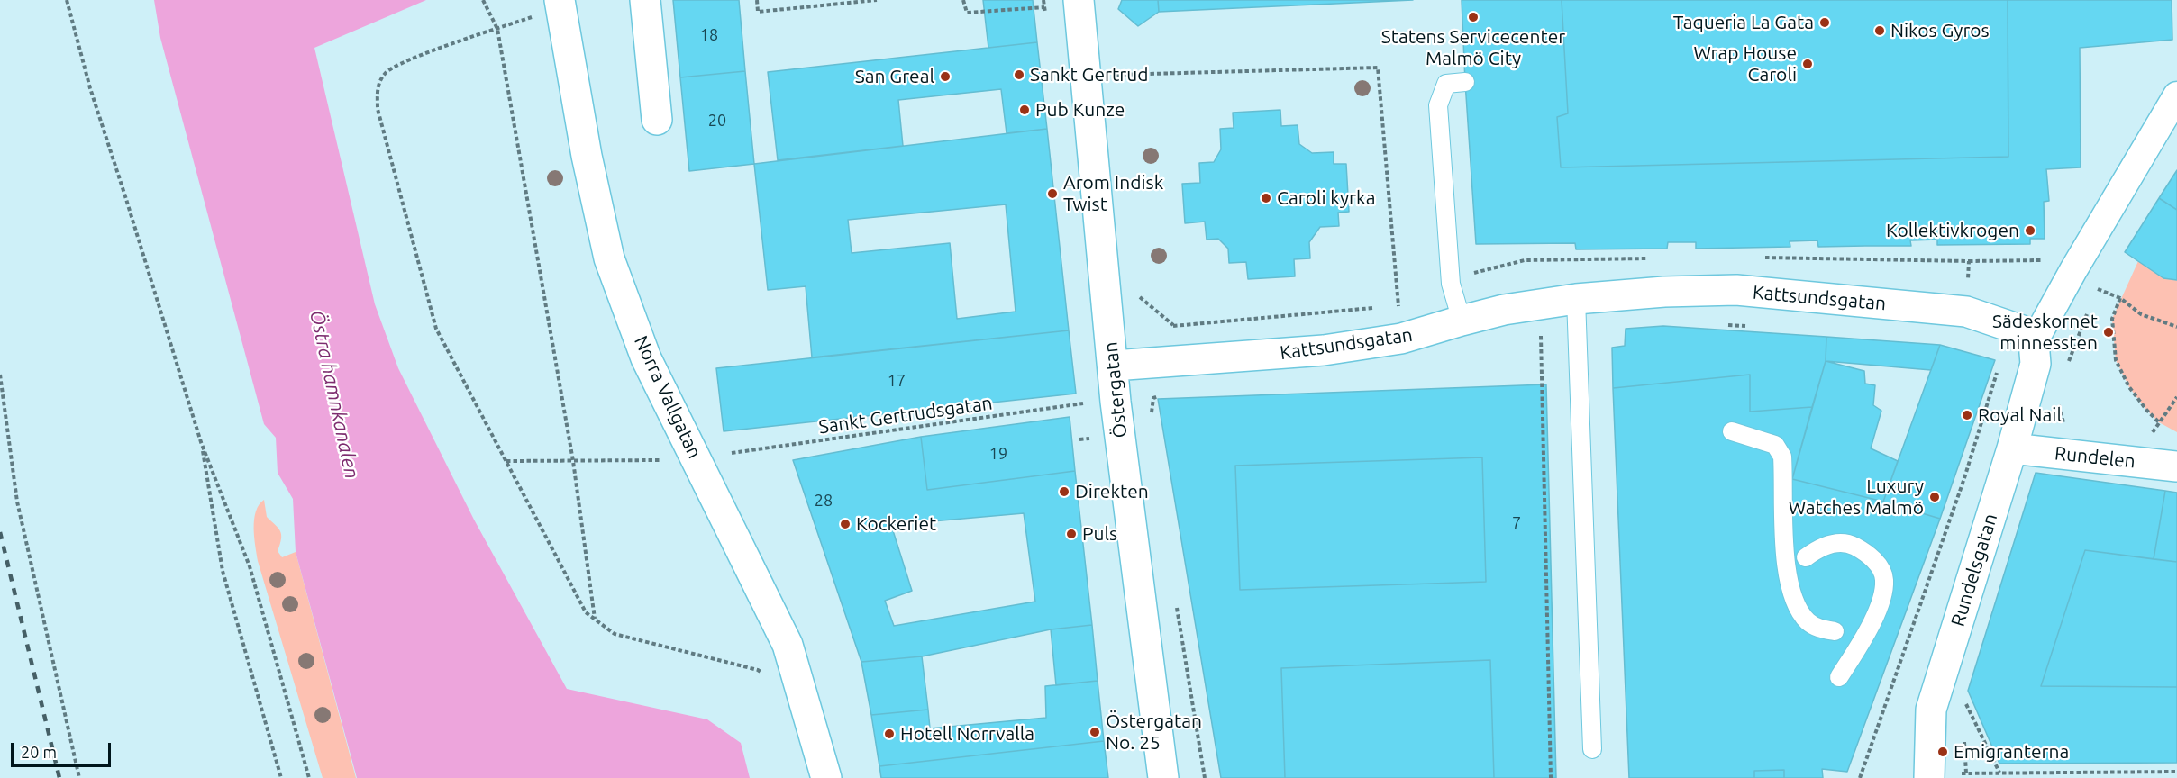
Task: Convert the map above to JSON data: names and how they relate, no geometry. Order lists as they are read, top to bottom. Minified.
{"streets":{"street":["Kattsundsgatan","Östergatan","Norra Vallgatan","Rundelen","Rundelsgatan"],"path":["Sankt Gertrudsgatan"]},"crossings":[["Kattsundsgatan","Östergatan"],["Kattsundsgatan","Rundelsgatan"],["Rundelen","Rundelsgatan"]],"water":["Östra hamnkanalen"],"places":["Statens Servicecenter Malmö City","Taqueria La Gata","Nikos Gyros","Wrap House Caroli","Sankt Gertrud","San Greal","Pub Kunze","Arom Indisk Twist","Caroli kyrka","Kollektivkrogen","Sädeskornet minnessten","Royal Nail","Direkten","Luxury Watches Malmö","Kockeriet","Puls","Östergatan No. 25","Hotell Norrvalla","Emigranterna"],"house_numbers":["18","20","17","19","28","7"],"scale_bar":"20 m"}
